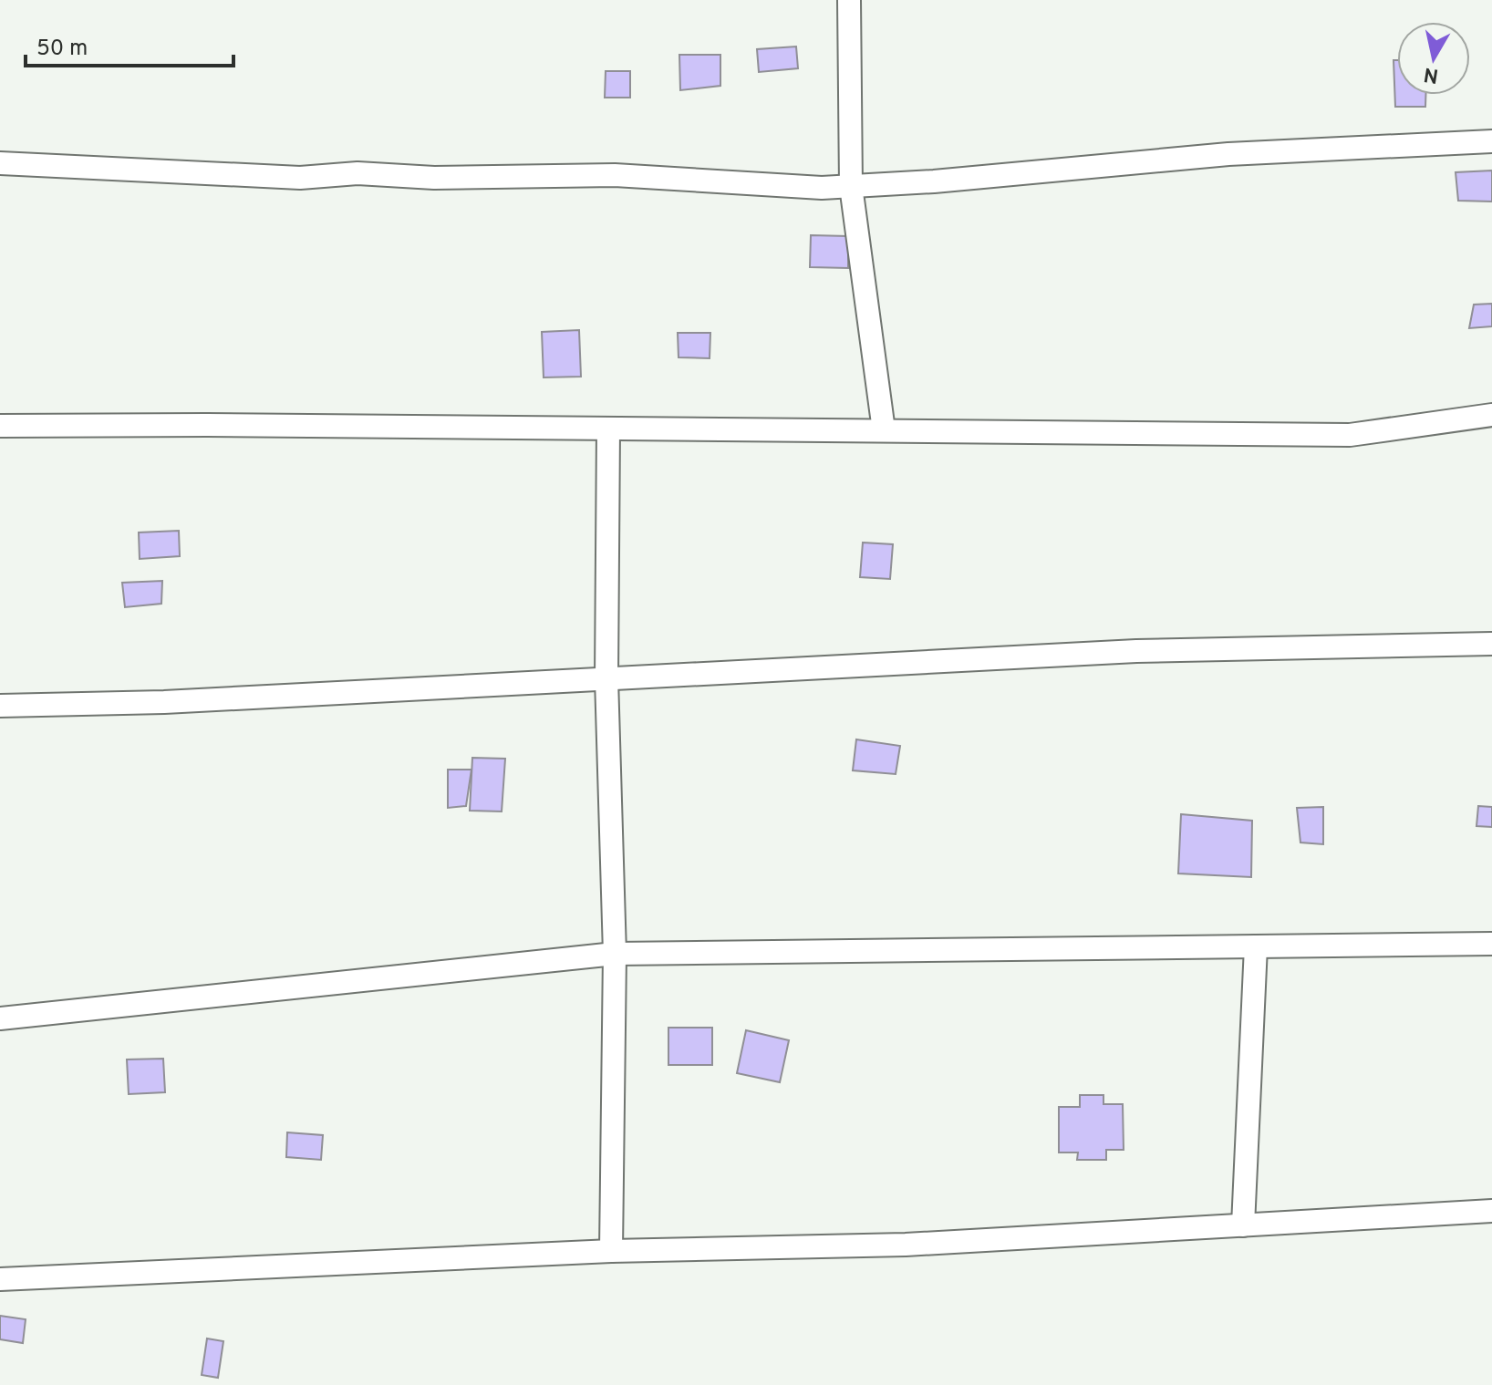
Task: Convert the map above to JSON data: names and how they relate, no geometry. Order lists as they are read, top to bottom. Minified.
{"scale_bar":"50 m","north":"bottom"}
